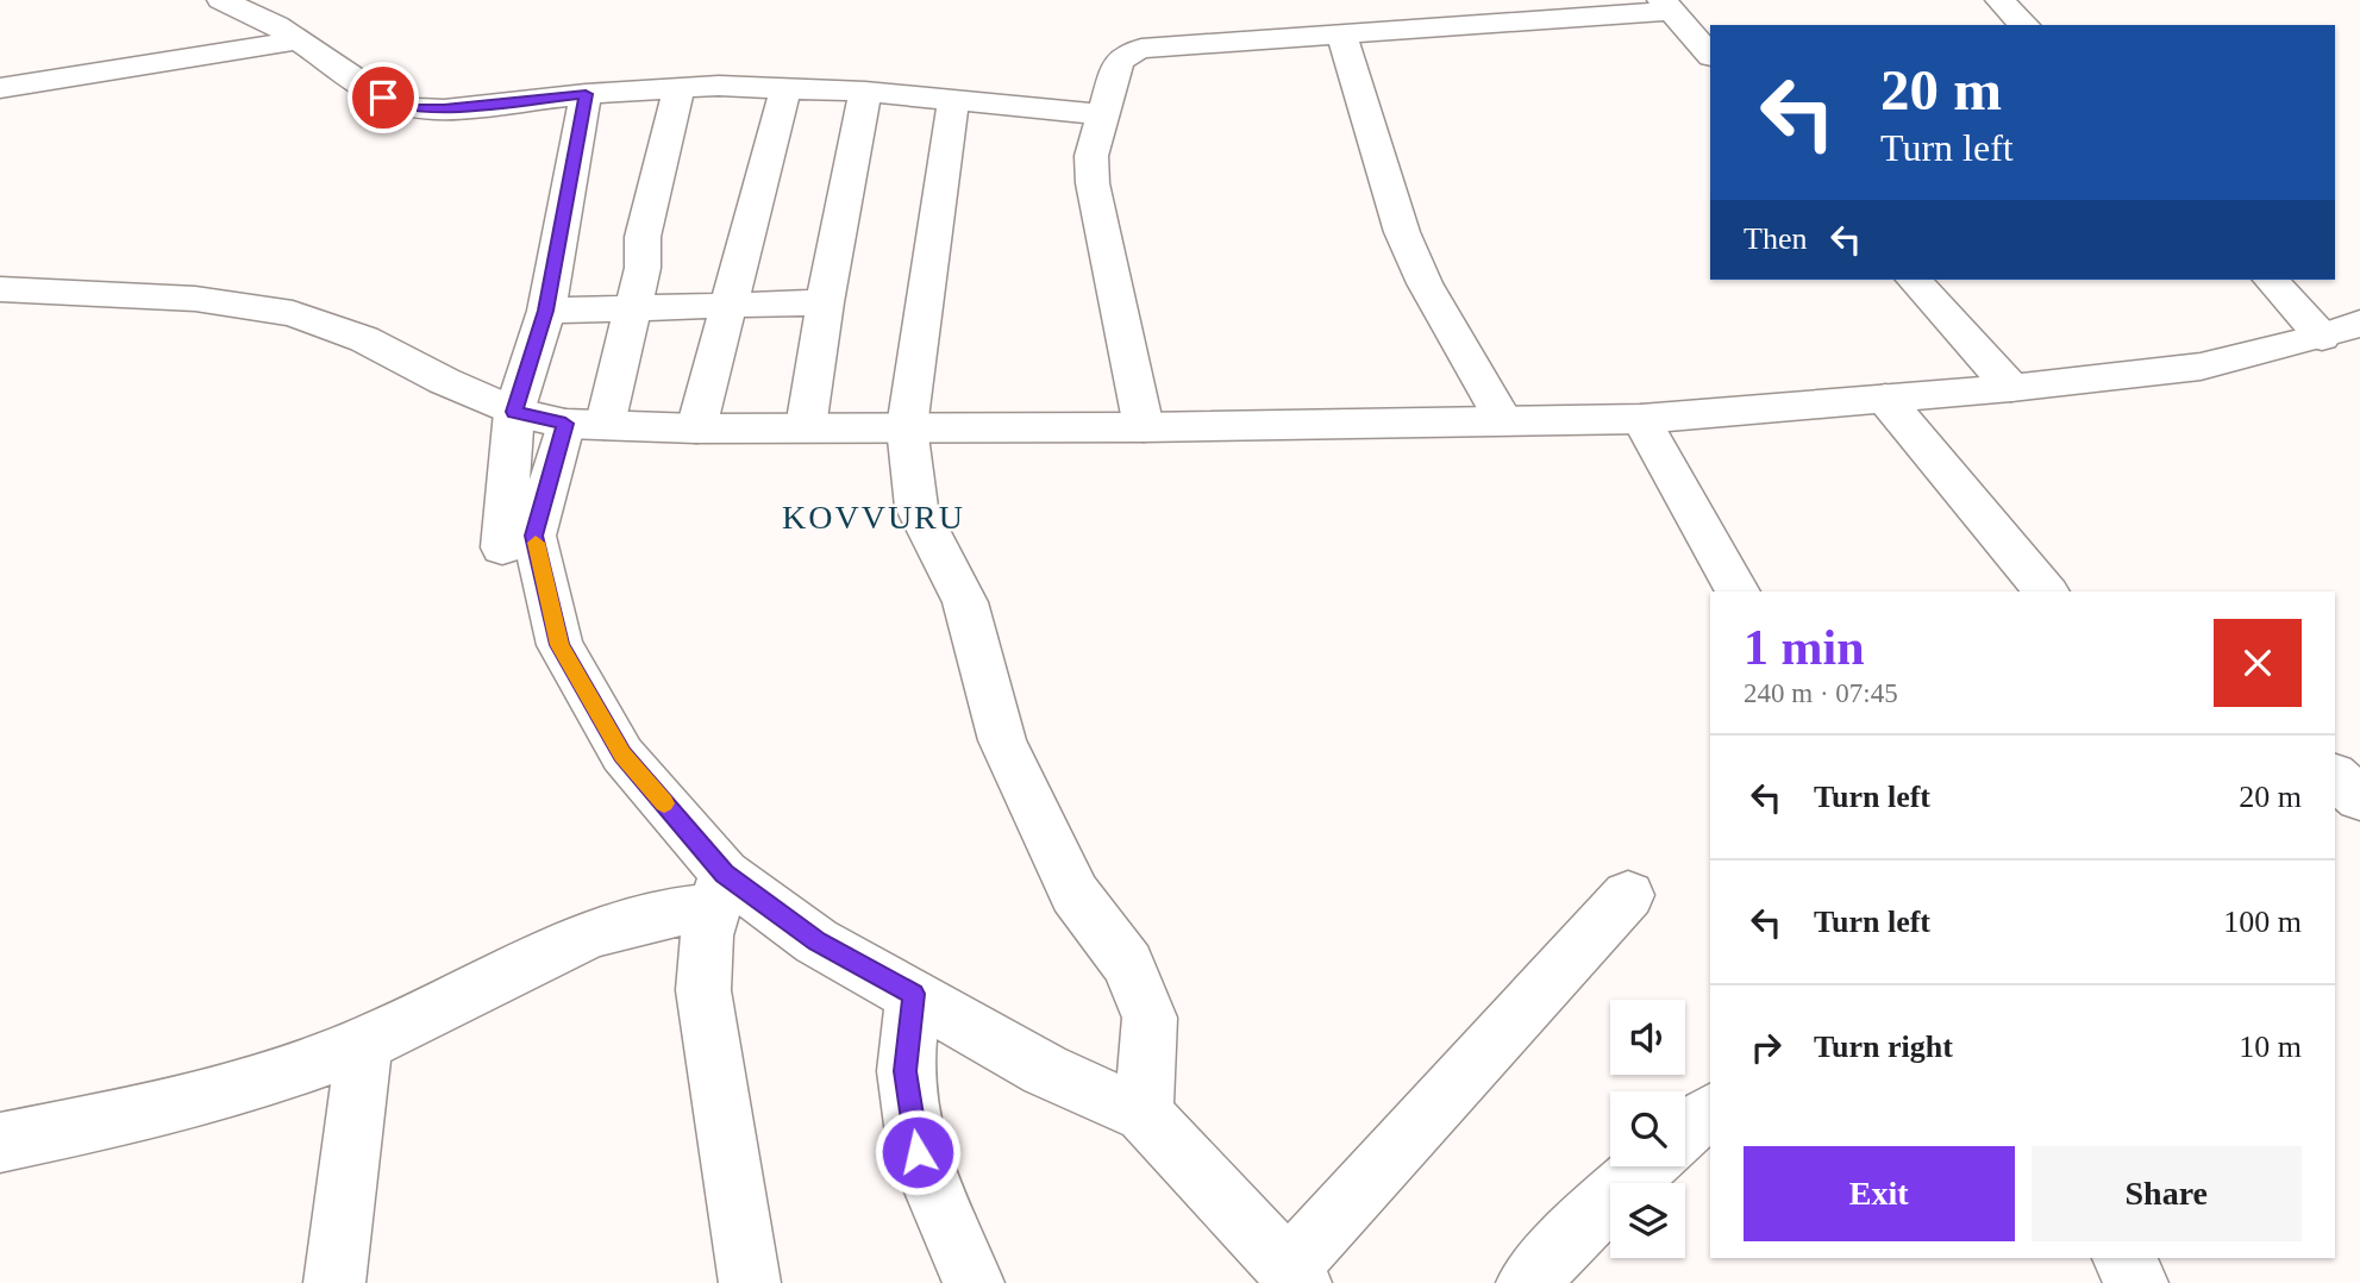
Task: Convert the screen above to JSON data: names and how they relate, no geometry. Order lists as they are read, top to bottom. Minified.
{"districts":["KOVVURU"],"page":{"turn":["20 m","Turn left"],"then":"Then","heading":["1 min","240 m · 07:45"],"list":[{"name":"Turn left","value":"20 m"},{"name":"Turn left","value":"100 m"},{"name":"Turn right","value":"10 m"}],"buttons":["Exit","Share"]}}
